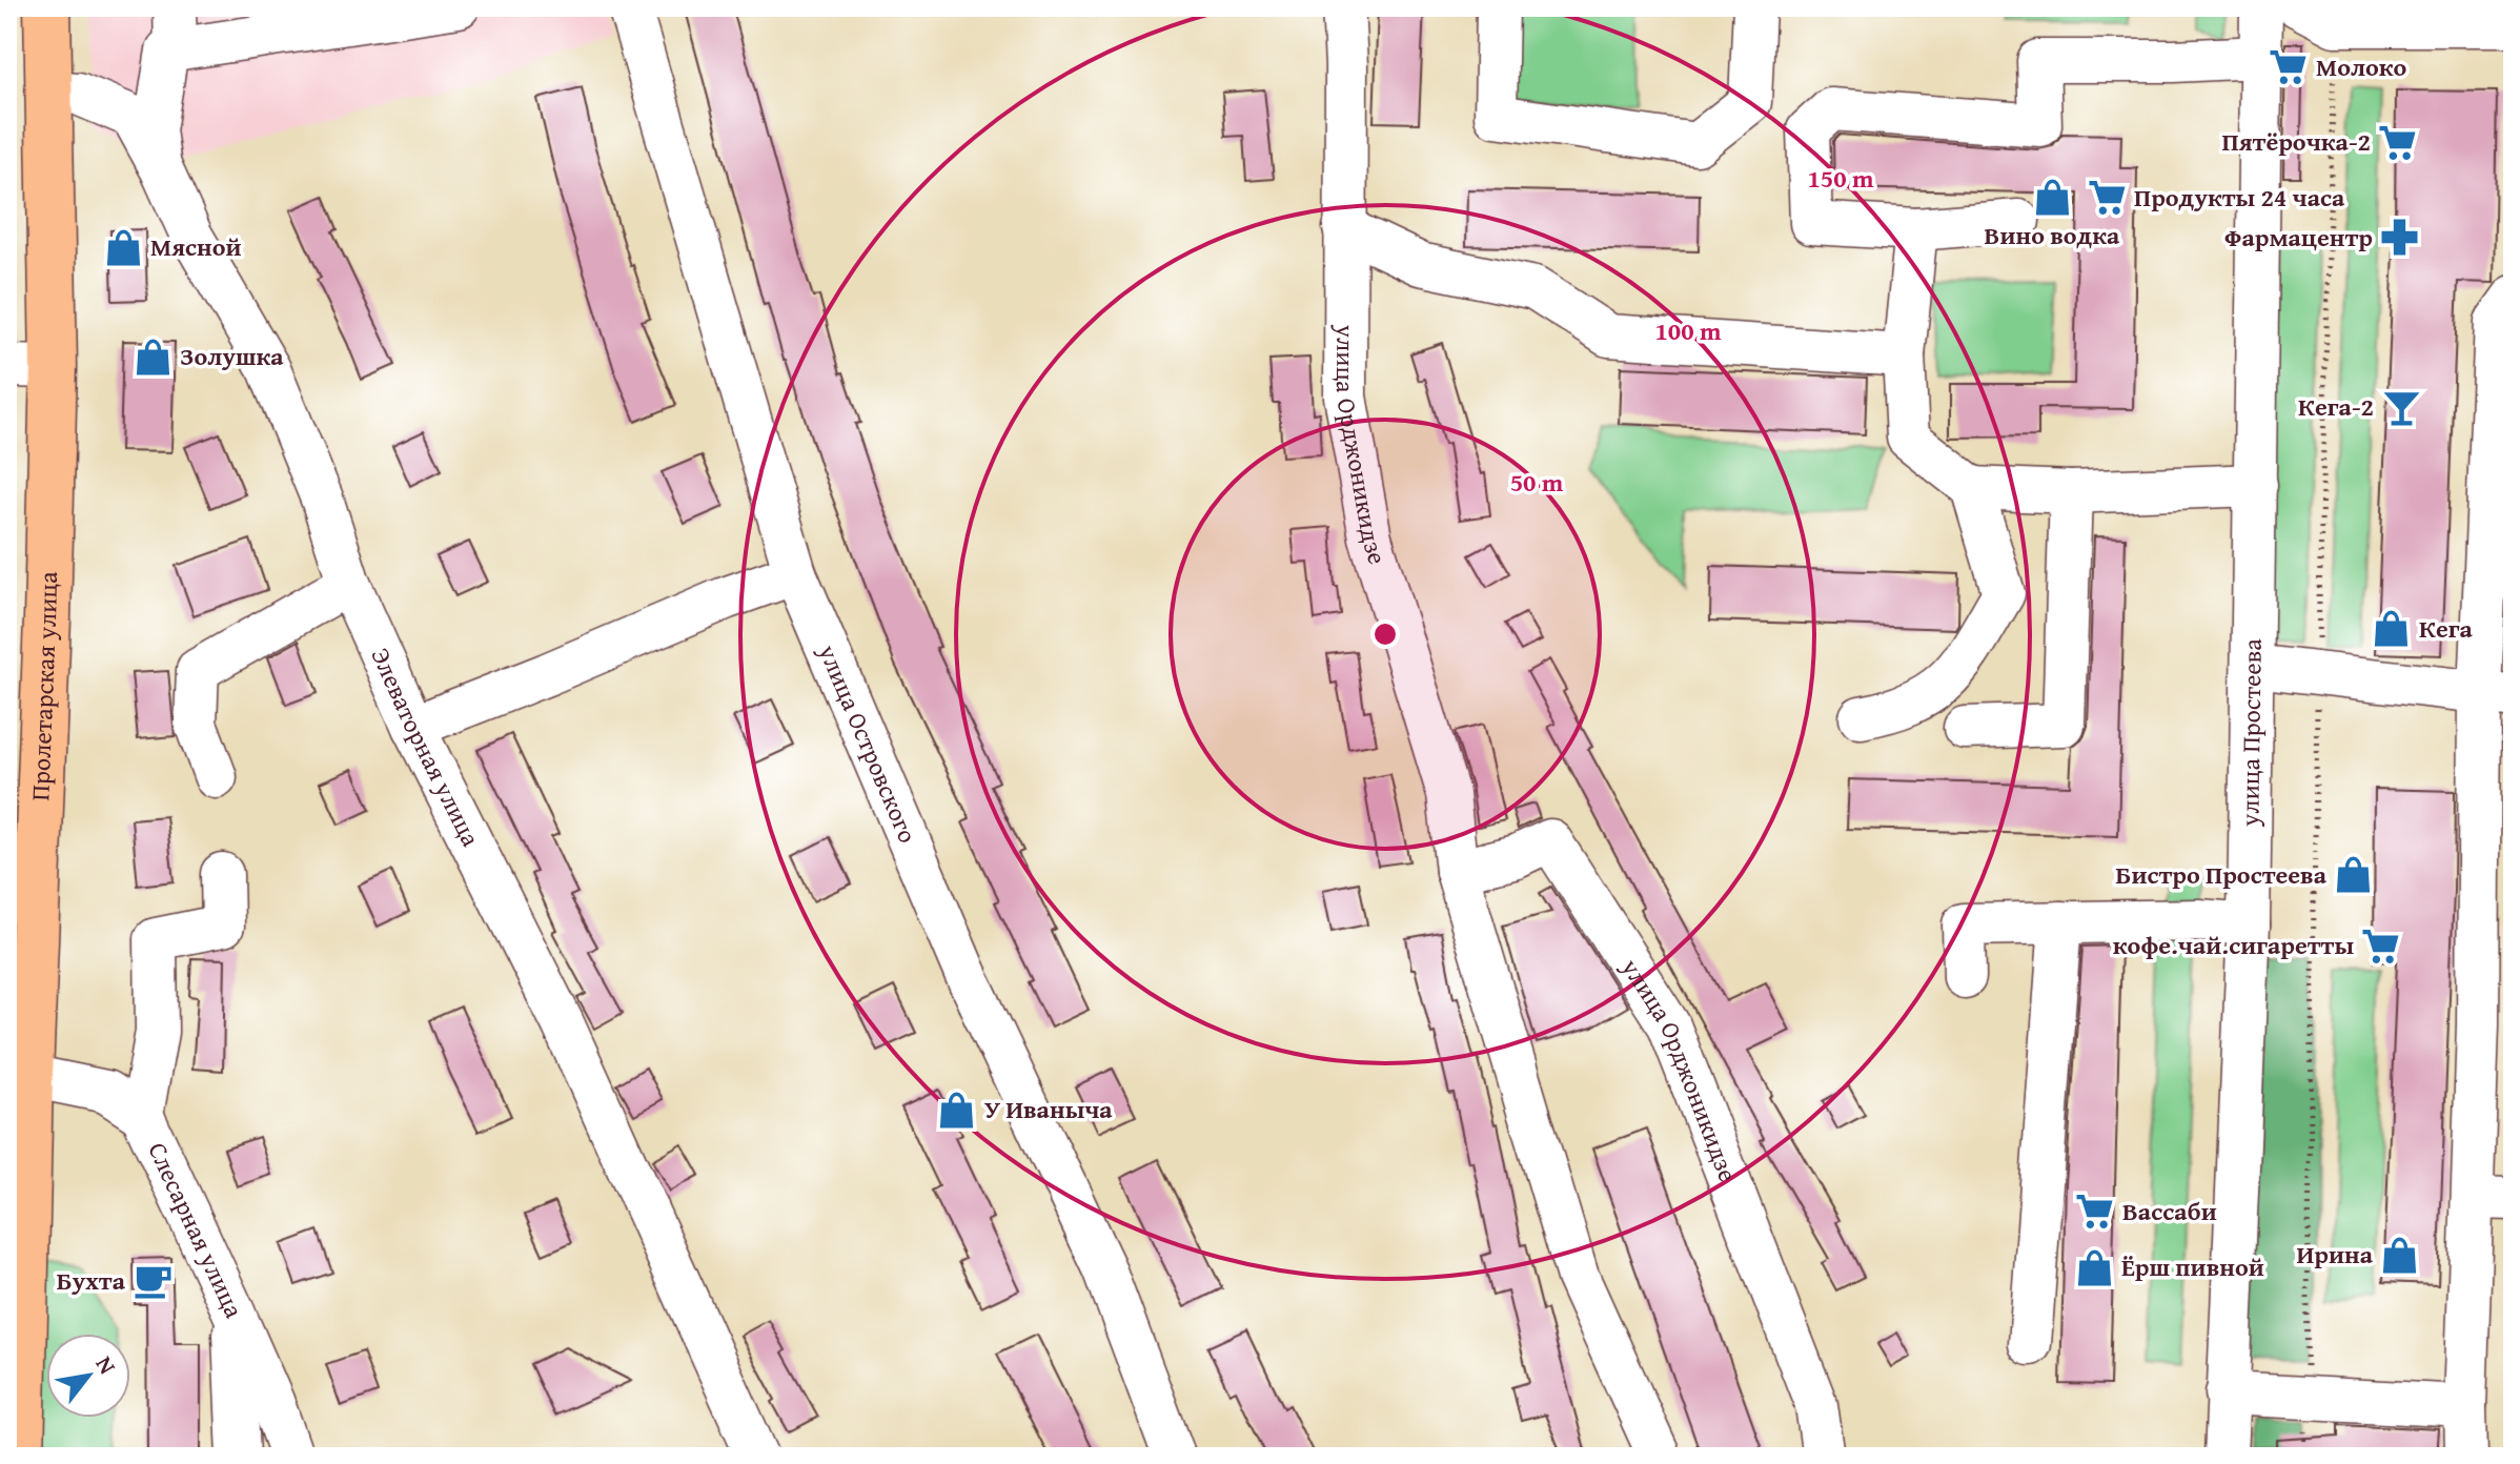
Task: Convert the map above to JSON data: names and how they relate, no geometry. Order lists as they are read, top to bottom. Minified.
{"streets":{"main road":["Пролетарская улица"],"street":["улица Орджоникидзе","улица Простеева","улица Островского","Элеваторная улица","Слесарная улица"]},"crossings":[["Пролетарская улица","Элеваторная улица"],["Пролетарская улица","Слесарная улица"]],"places":{"supermarket":["Молоко","Пятёрочка-2","Продукты 24 часа","кофе.чай.сигаретты","Вассаби"],"shop":["Вино водка","Мясной","Золушка","Кега","Бистро Простеева","У Иваныча","Ирина","Ёрш пивной"],"pharmacy":["Фармацентр"],"bar":["Кега-2"],"cafe":["Бухта"]},"north":"top right","rings":["150 m","100 m","50 m"]}
